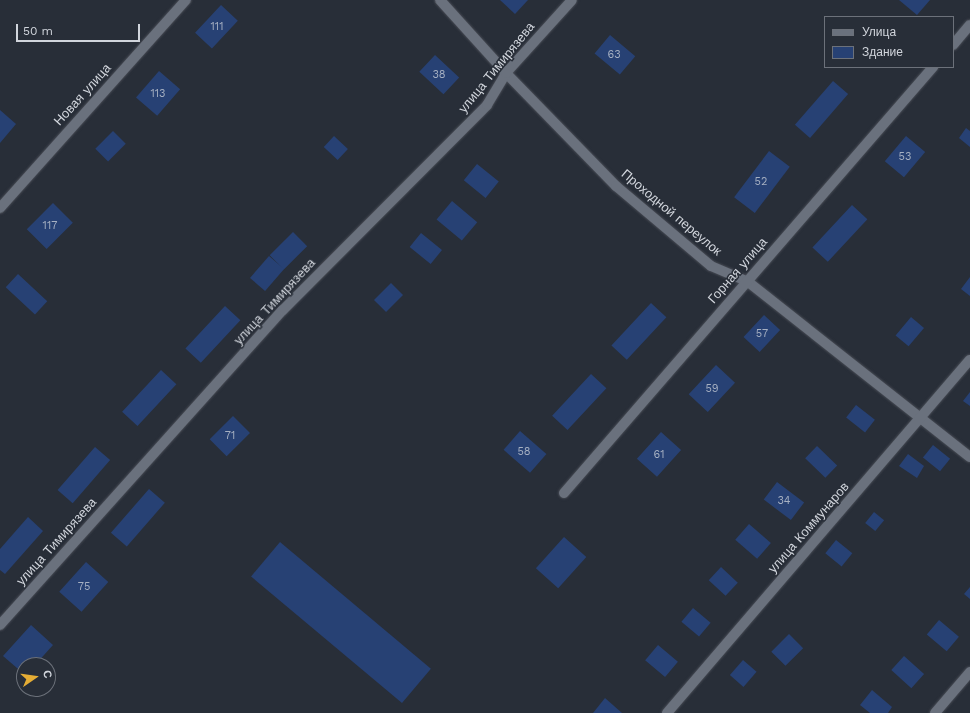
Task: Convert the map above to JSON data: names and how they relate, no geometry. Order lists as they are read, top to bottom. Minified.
{"streets":{"street":["улица Тимирязева","Новая улица","Проходной переулок","Горная улица","улица Коммунаров"]},"crossings":[["улица Тимирязева","Проходной переулок"],["Проходной переулок","Горная улица"],["Проходной переулок","улица Коммунаров"]],"house_numbers":["111","63","38","113","53","52","117","57","59","71","58","61","34","75"],"legend":["Улица","Здание"],"scale_bar":"50 m","north":"right"}
